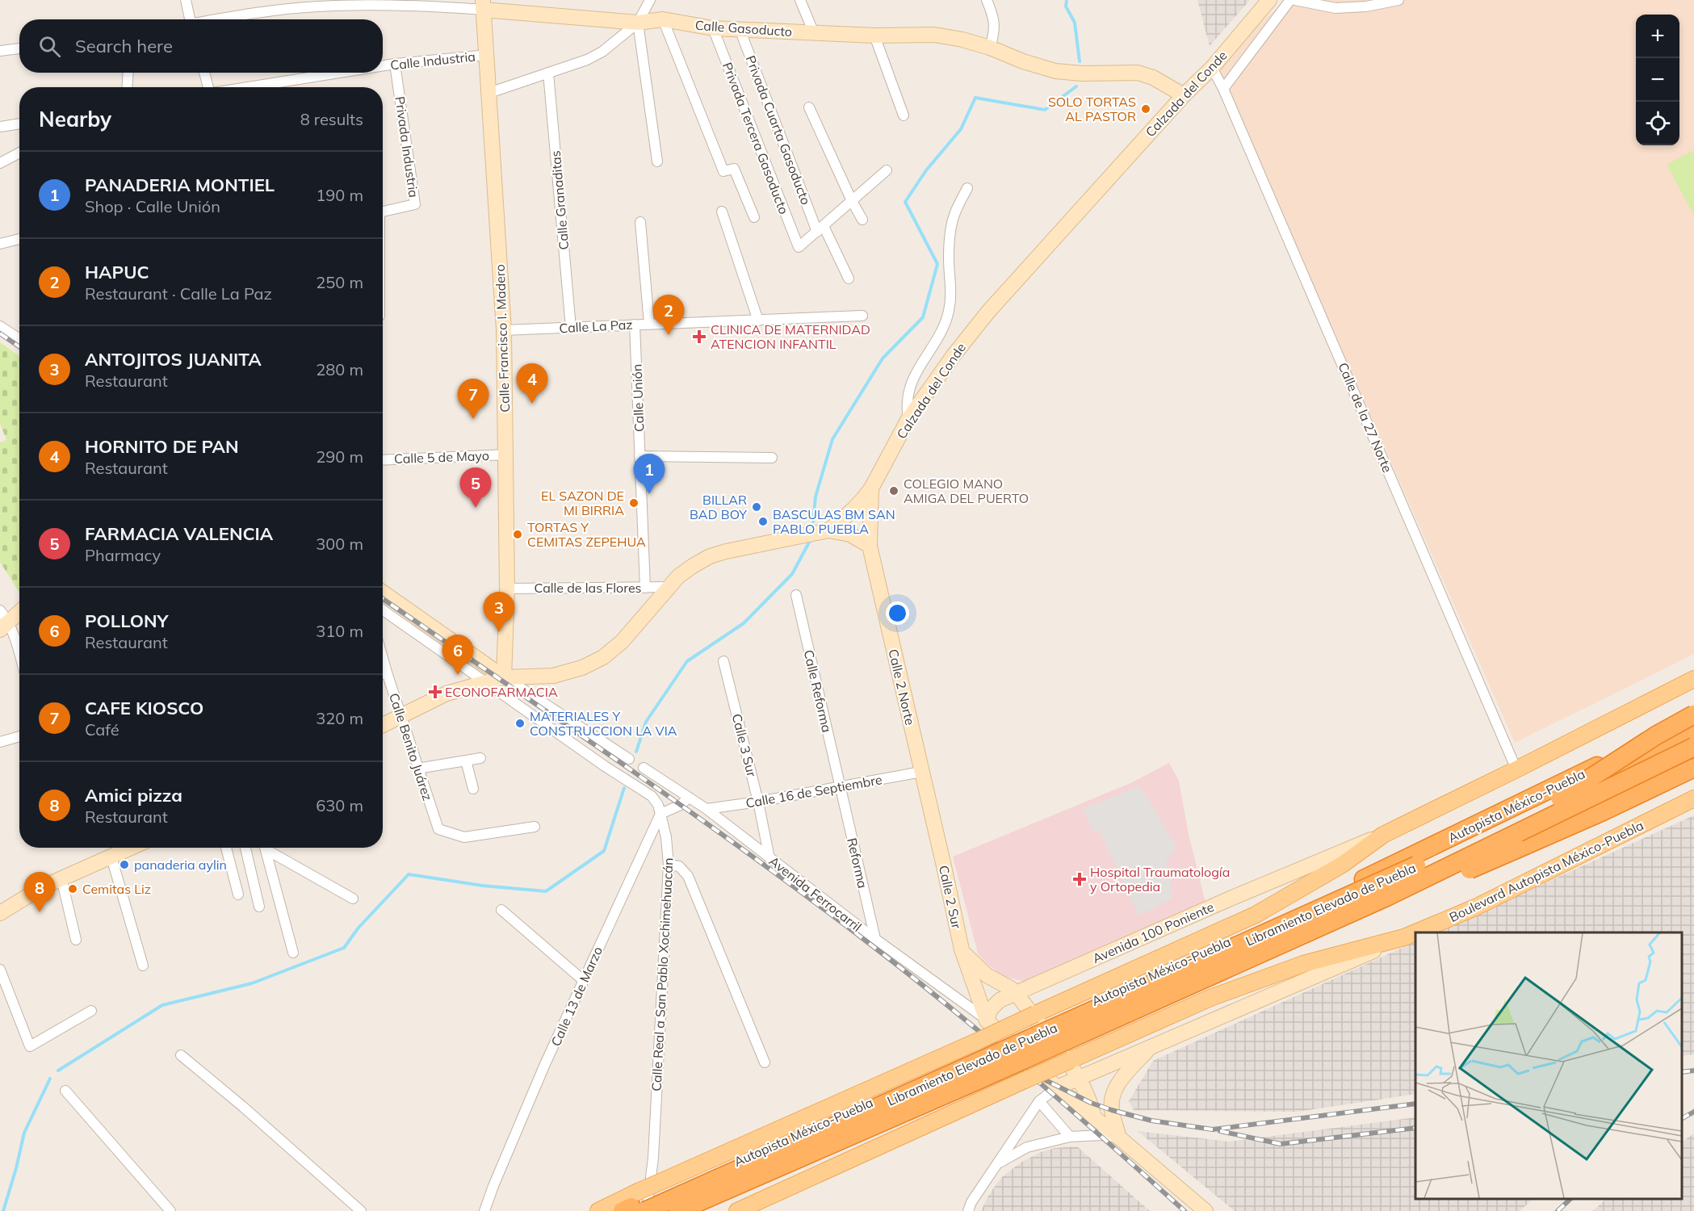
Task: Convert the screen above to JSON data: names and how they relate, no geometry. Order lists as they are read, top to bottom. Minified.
{"streets":{"highway":["Autopista México-Puebla","Libramiento Elevado de Puebla"],"main road":["Boulevard Autopista México-Puebla"],"street":["Calle Gasoducto","Calle Industria","Calzada del Conde","Privada Cuarta Gasoducto","Privada Tercera Gasoducto","Privada Industria","Calle Granaditas","Calle La Paz","Calle Francisco I. Madero","Calle Unión","Calle de la 27 Norte","Calle 5 de Mayo","Calle de las Flores","Calle 2 Norte","Calle Reforma","Calle 3 Sur","Calle Benito Juárez","Calle 16 de Septiembre","Reforma","Avenida Ferrocarril","Calle 2 Sur","Avenida 100 Poniente","Calle Real a San Pablo Xochimehuacán","Calle 13 de Marzo"]},"crossings":[["Calle Gasoducto","Calzada del Conde"],["Calle Gasoducto","Privada Cuarta Gasoducto"],["Calle Gasoducto","Privada Tercera Gasoducto"],["Calle Gasoducto","Calle Francisco I. Madero"],["Calle Industria","Privada Industria"],["Calle Industria","Calle Francisco I. Madero"],["Calzada del Conde","Calle Francisco I. Madero"],["Calzada del Conde","Calle de la 27 Norte"],["Calzada del Conde","Calle de las Flores"],["Calzada del Conde","Calle 2 Norte"],["Calzada del Conde","Calle Benito Juárez"],["Calzada del Conde","Calle Real a San Pablo Xochimehuacán"],["Privada Cuarta Gasoducto","Privada Tercera Gasoducto"],["Calle Granaditas","Calle La Paz"],["Calle La Paz","Calle Francisco I. Madero"],["Calle La Paz","Calle Unión"],["Calle Francisco I. Madero","Calle 5 de Mayo"],["Calle Francisco I. Madero","Calle de las Flores"],["Calle Unión","Calle de las Flores"],["Calle 2 Norte","Calle 16 de Septiembre"],["Calle 2 Norte","Calle 2 Sur"],["Calle Reforma","Calle 16 de Septiembre"],["Calle Reforma","Reforma"],["Calle 3 Sur","Calle 16 de Septiembre"],["Calle 3 Sur","Avenida Ferrocarril"],["Calle 16 de Septiembre","Reforma"],["Calle 16 de Septiembre","Avenida Ferrocarril"],["Calle 16 de Septiembre","Calle 2 Sur"],["Autopista México-Puebla","Boulevard Autopista México-Puebla"],["Autopista México-Puebla","Libramiento Elevado de Puebla"],["Autopista México-Puebla","Calle Real a San Pablo Xochimehuacán"],["Reforma","Avenida Ferrocarril"],["Avenida Ferrocarril","Calle 2 Sur"],["Avenida Ferrocarril","Avenida 100 Poniente"],["Calle 2 Sur","Avenida 100 Poniente"],["Libramiento Elevado de Puebla","Calle Real a San Pablo Xochimehuacán"],["Calle Real a San Pablo Xochimehuacán","Calle 13 de Marzo"]],"places":{"other":["SOLO TORTAS AL PASTOR","COLEGIO MANO AMIGA DEL PUERTO","EL SAZON DE MI BIRRIA","BILLAR BAD BOY","BASCULAS BM SAN PABLO PUEBLA","TORTAS Y CEMITAS ZEPEHUA","MATERIALES Y CONSTRUCCION LA VIA","panaderia aylin","Cemitas Liz"],"health":["CLINICA DE MATERNIDAD ATENCION INFANTIL","ECONOFARMACIA","Hospital Traumatología y Ortopedia"]},"page":{"map_buttons":["+","−"],"search":"Search here","heading":["Nearby","8 results"],"list":[{"mark":"1","name":"PANADERIA MONTIEL","note":"Shop · Calle Unión","value":"190 m"},{"mark":"2","name":"HAPUC","note":"Restaurant · Calle La Paz","value":"250 m"},{"mark":"3","name":"ANTOJITOS JUANITA","note":"Restaurant","value":"280 m"},{"mark":"4","name":"HORNITO DE PAN","note":"Restaurant","value":"290 m"},{"mark":"5","name":"FARMACIA VALENCIA","note":"Pharmacy","value":"300 m"},{"mark":"6","name":"POLLONY","note":"Restaurant","value":"310 m"},{"mark":"7","name":"CAFE KIOSCO","note":"Café","value":"320 m"},{"mark":"8","name":"Amici pizza","note":"Restaurant","value":"630 m"}],"pins":["2","4","7","1","5","3","6","8"]}}
